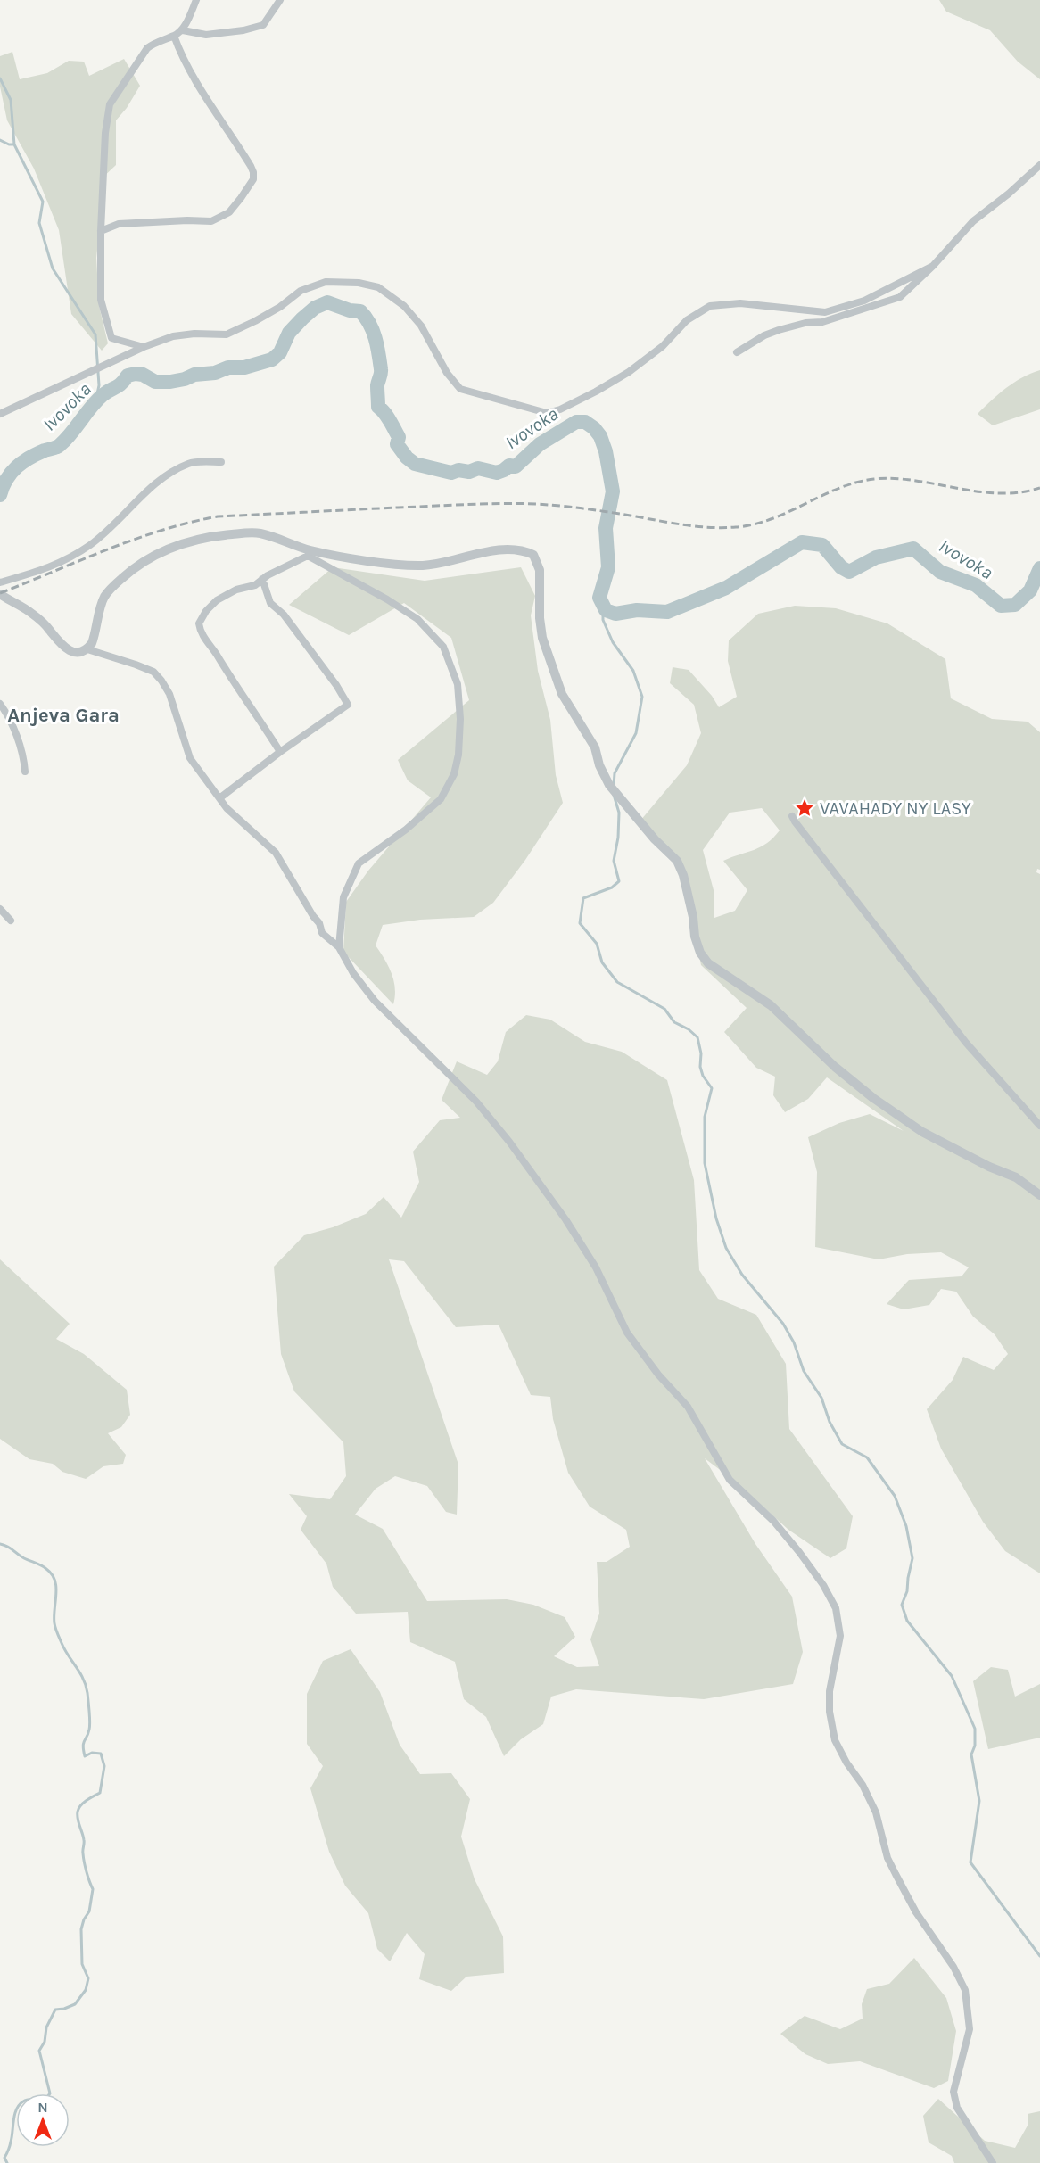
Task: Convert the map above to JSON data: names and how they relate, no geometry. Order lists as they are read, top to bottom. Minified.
{"districts":["Anjeva Gara"],"water":["Ivovoka"],"places":{"place":["VAVAHADY NY LASY"]},"north":"top"}
